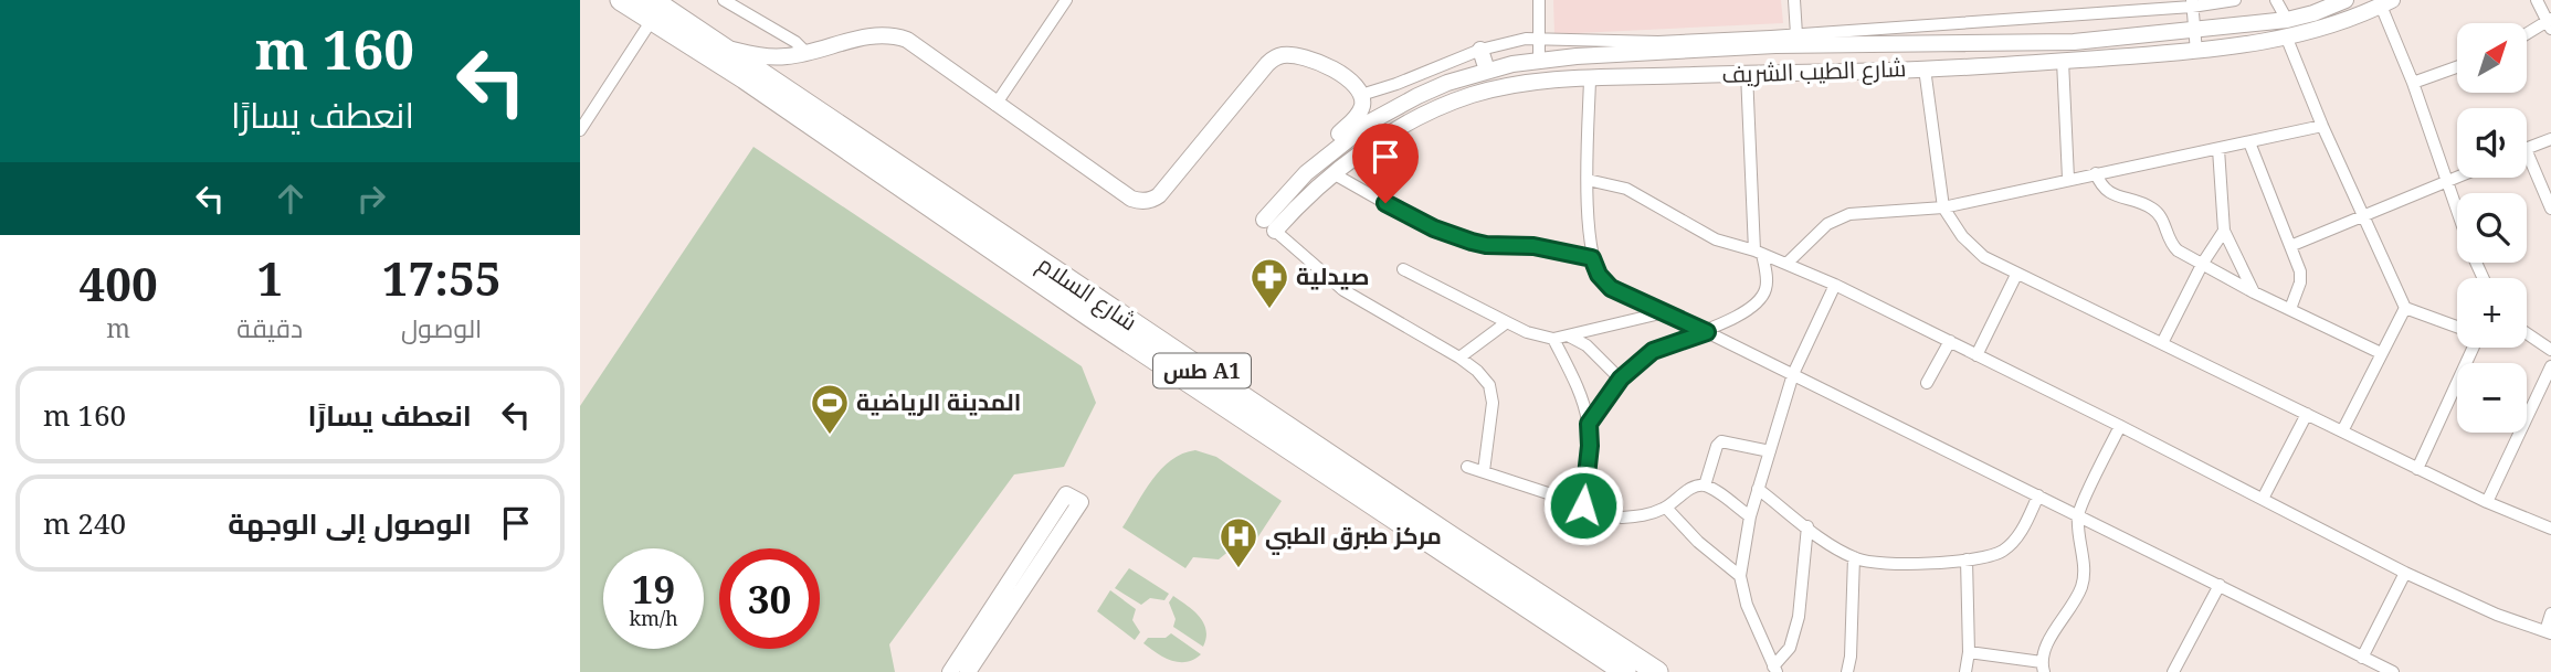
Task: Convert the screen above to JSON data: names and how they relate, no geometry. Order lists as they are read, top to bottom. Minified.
{"streets":{"highway":["شارع السلام","طس A1"],"main road":["شارع الطيب الشريف"]},"crossings":[["شارع السلام","طس A1"]],"places":{"pharmacy":["صيدلية"],"sports":["المدينة الرياضية"],"hospital":["مركز طبرق الطبي"]},"north":"top right","page":{"turn":["160 m","انعطف يسارًا"],"map_buttons":["+","−"],"eta":["17:55","الوصول","1","دقيقة","400","m"],"list":[{"name":"انعطف يسارًا","value":"160 m"},{"name":"الوصول إلى الوجهة","value":"240 m"}],"speed":"19 km/h","limit":"30"}}
